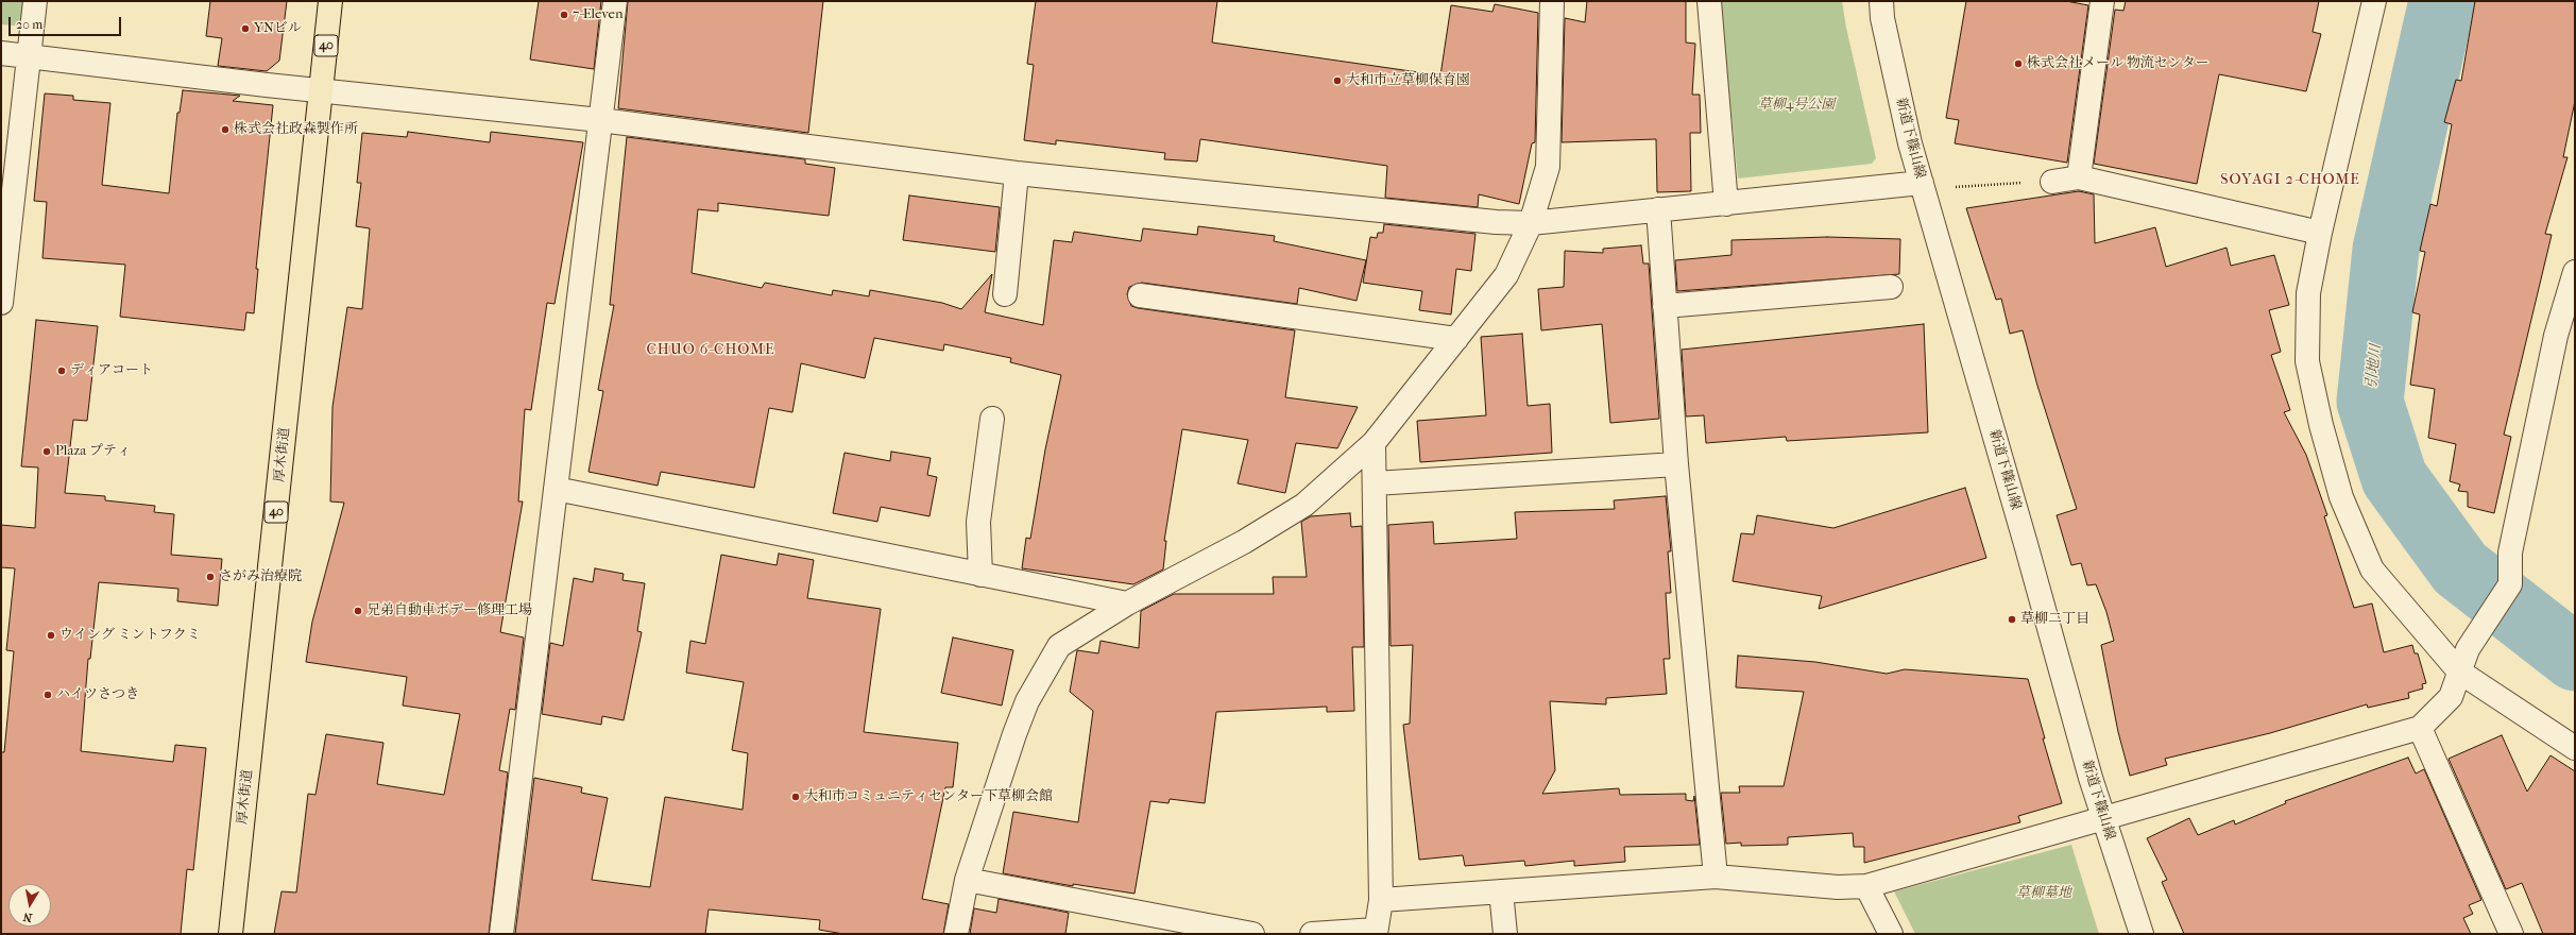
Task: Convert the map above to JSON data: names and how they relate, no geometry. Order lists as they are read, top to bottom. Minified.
{"streets":{"main road":["40","厚木街道"],"street":["新道下篠山線"]},"districts":["SOYAGI 2-CHOME","CHUO 6-CHOME"],"water":["引地川"],"parks":["草柳4号公園","草柳墓地"],"places":["7-Eleven","YNビル","株式会社メール 物流センター","大和市立草柳保育園","株式会社政森製作所","ディアコート","Plaza プティ","さがみ治療院","兄弟自動車ボデー修理工場","草柳二丁目","ウイング ミントフクミ","ハイツさつき","大和市コミュニティセンター下草柳会館"],"scale_bar":"20 m","north":"bottom"}
